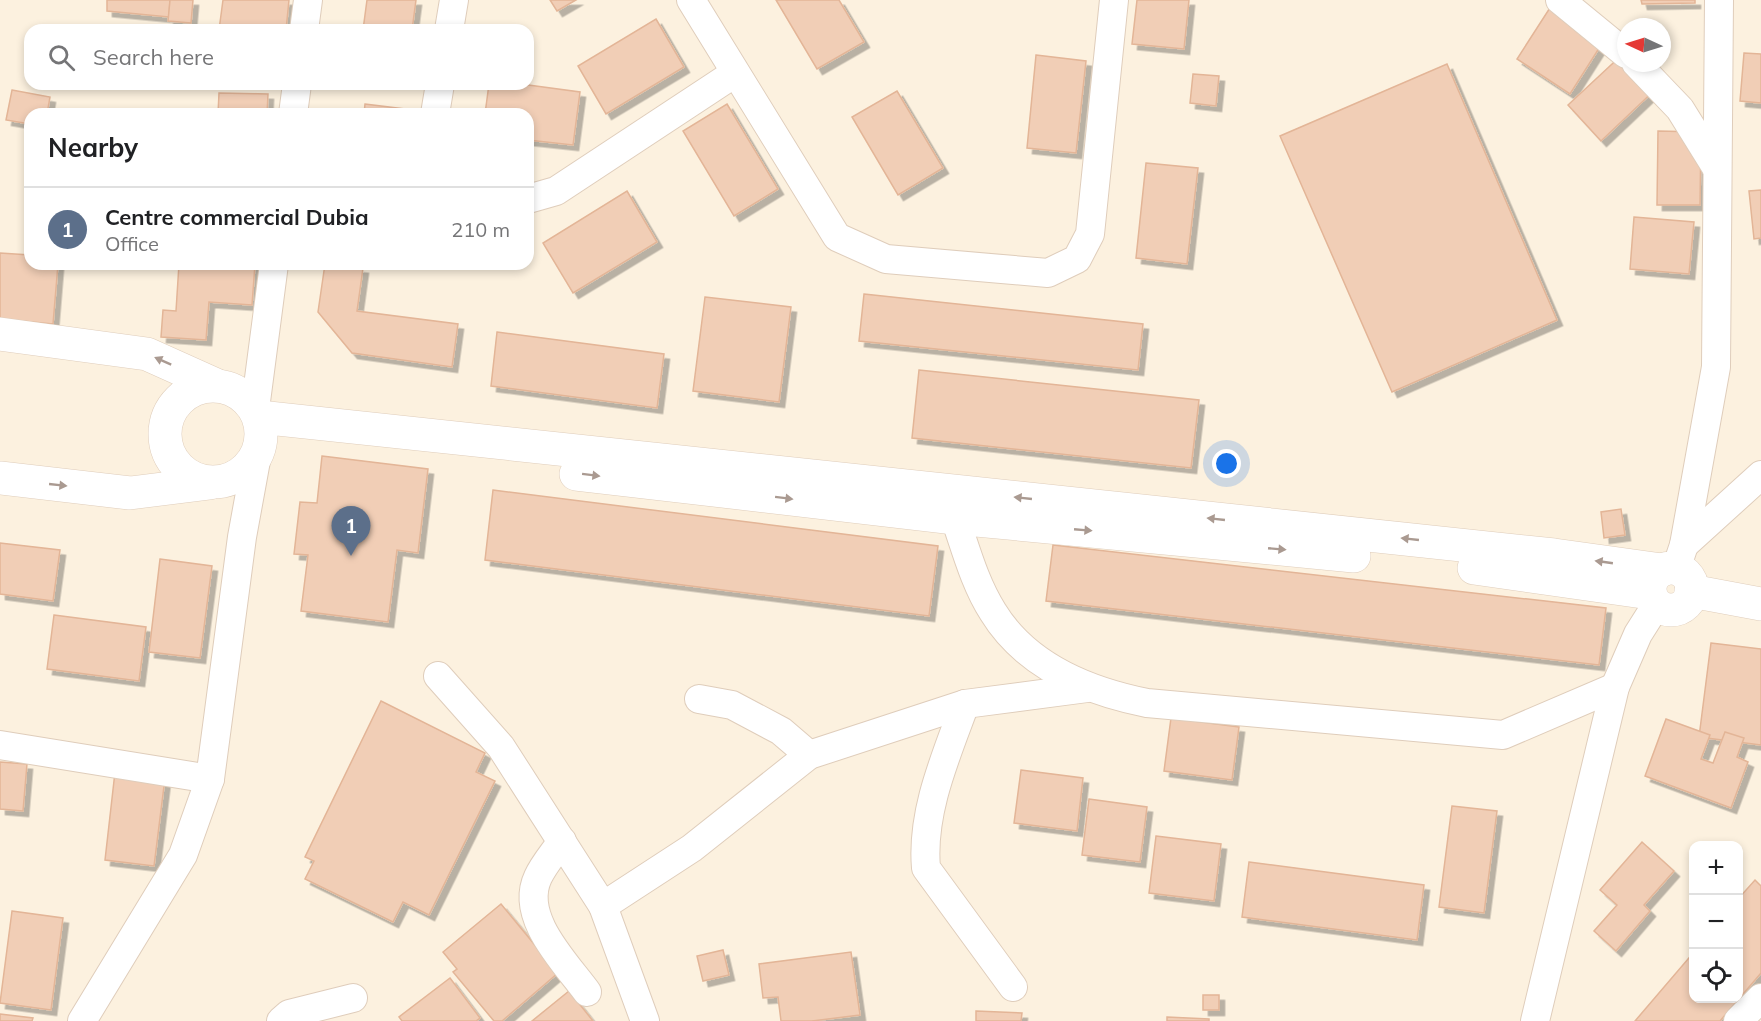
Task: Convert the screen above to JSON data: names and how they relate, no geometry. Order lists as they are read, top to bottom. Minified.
{"north":"left","page":{"search":"Search here","heading":"Nearby","list":[{"mark":"1","name":"Centre commercial Dubia","note":"Office","value":"210 m"}],"pins":"1","map_buttons":["+","−"]}}
